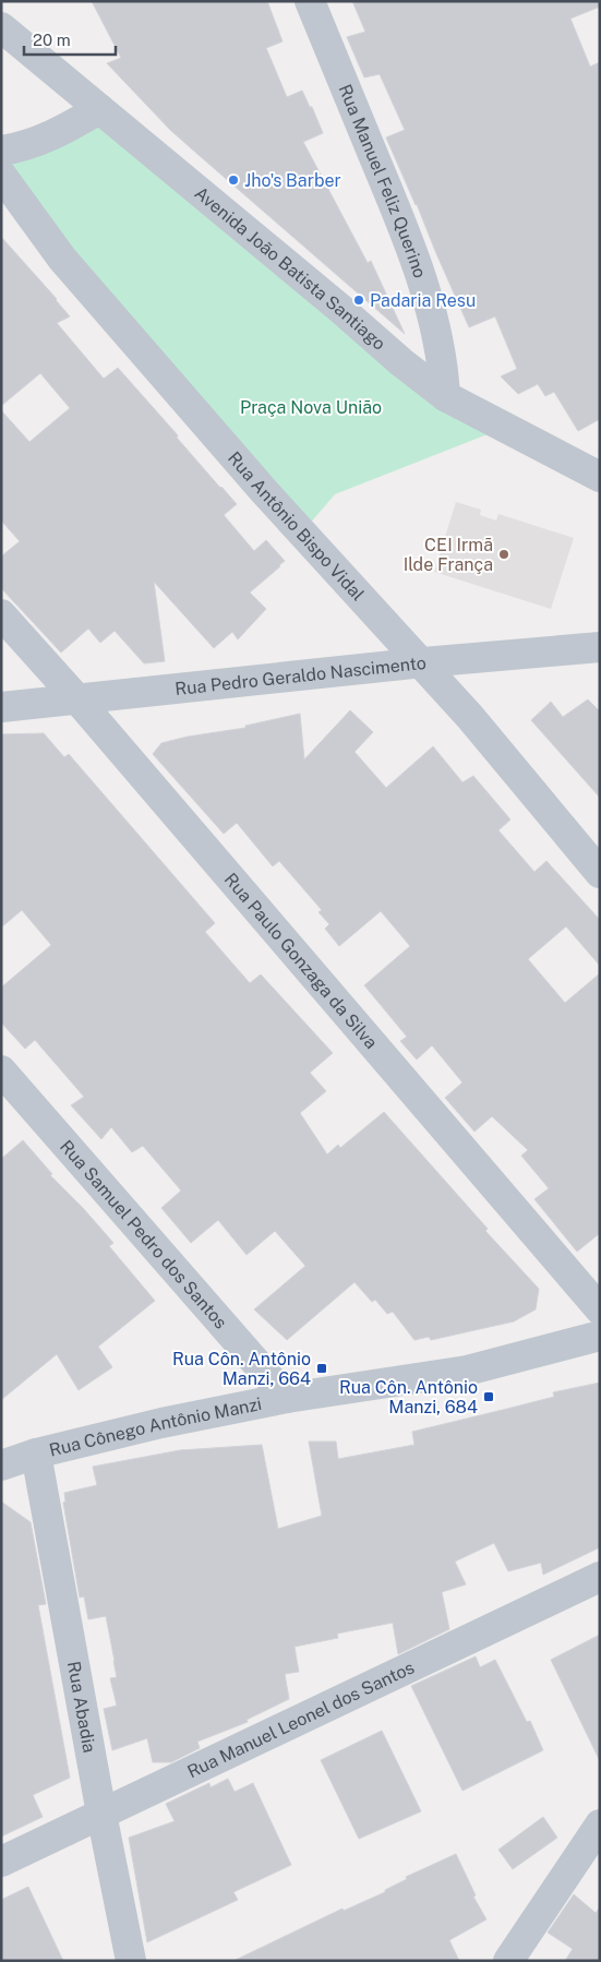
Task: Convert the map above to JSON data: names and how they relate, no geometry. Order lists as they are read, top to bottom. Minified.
{"streets":{"street":["Rua Manuel Feliz Querino","Avenida João Batista Santiago","Rua Antônio Bispo Vidal","Rua Pedro Geraldo Nascimento","Rua Paulo Gonzaga da Silva","Rua Samuel Pedro dos Santos","Rua Cônego Antônio Manzi","Rua Abadia","Rua Manuel Leonel dos Santos"]},"crossings":[["Rua Manuel Feliz Querino","Avenida João Batista Santiago"],["Rua Antônio Bispo Vidal","Rua Pedro Geraldo Nascimento"],["Rua Pedro Geraldo Nascimento","Rua Paulo Gonzaga da Silva"],["Rua Samuel Pedro dos Santos","Rua Cônego Antônio Manzi"],["Rua Cônego Antônio Manzi","Rua Abadia"],["Rua Abadia","Rua Manuel Leonel dos Santos"]],"parks":["Praça Nova União"],"places":{"other":["Jho's Barber","Padaria Resu","CEI Irmã Ilde França"],"transit":["Rua Côn. Antônio Manzi, 664","Rua Côn. Antônio Manzi, 684"]},"scale_bar":"20 m"}
